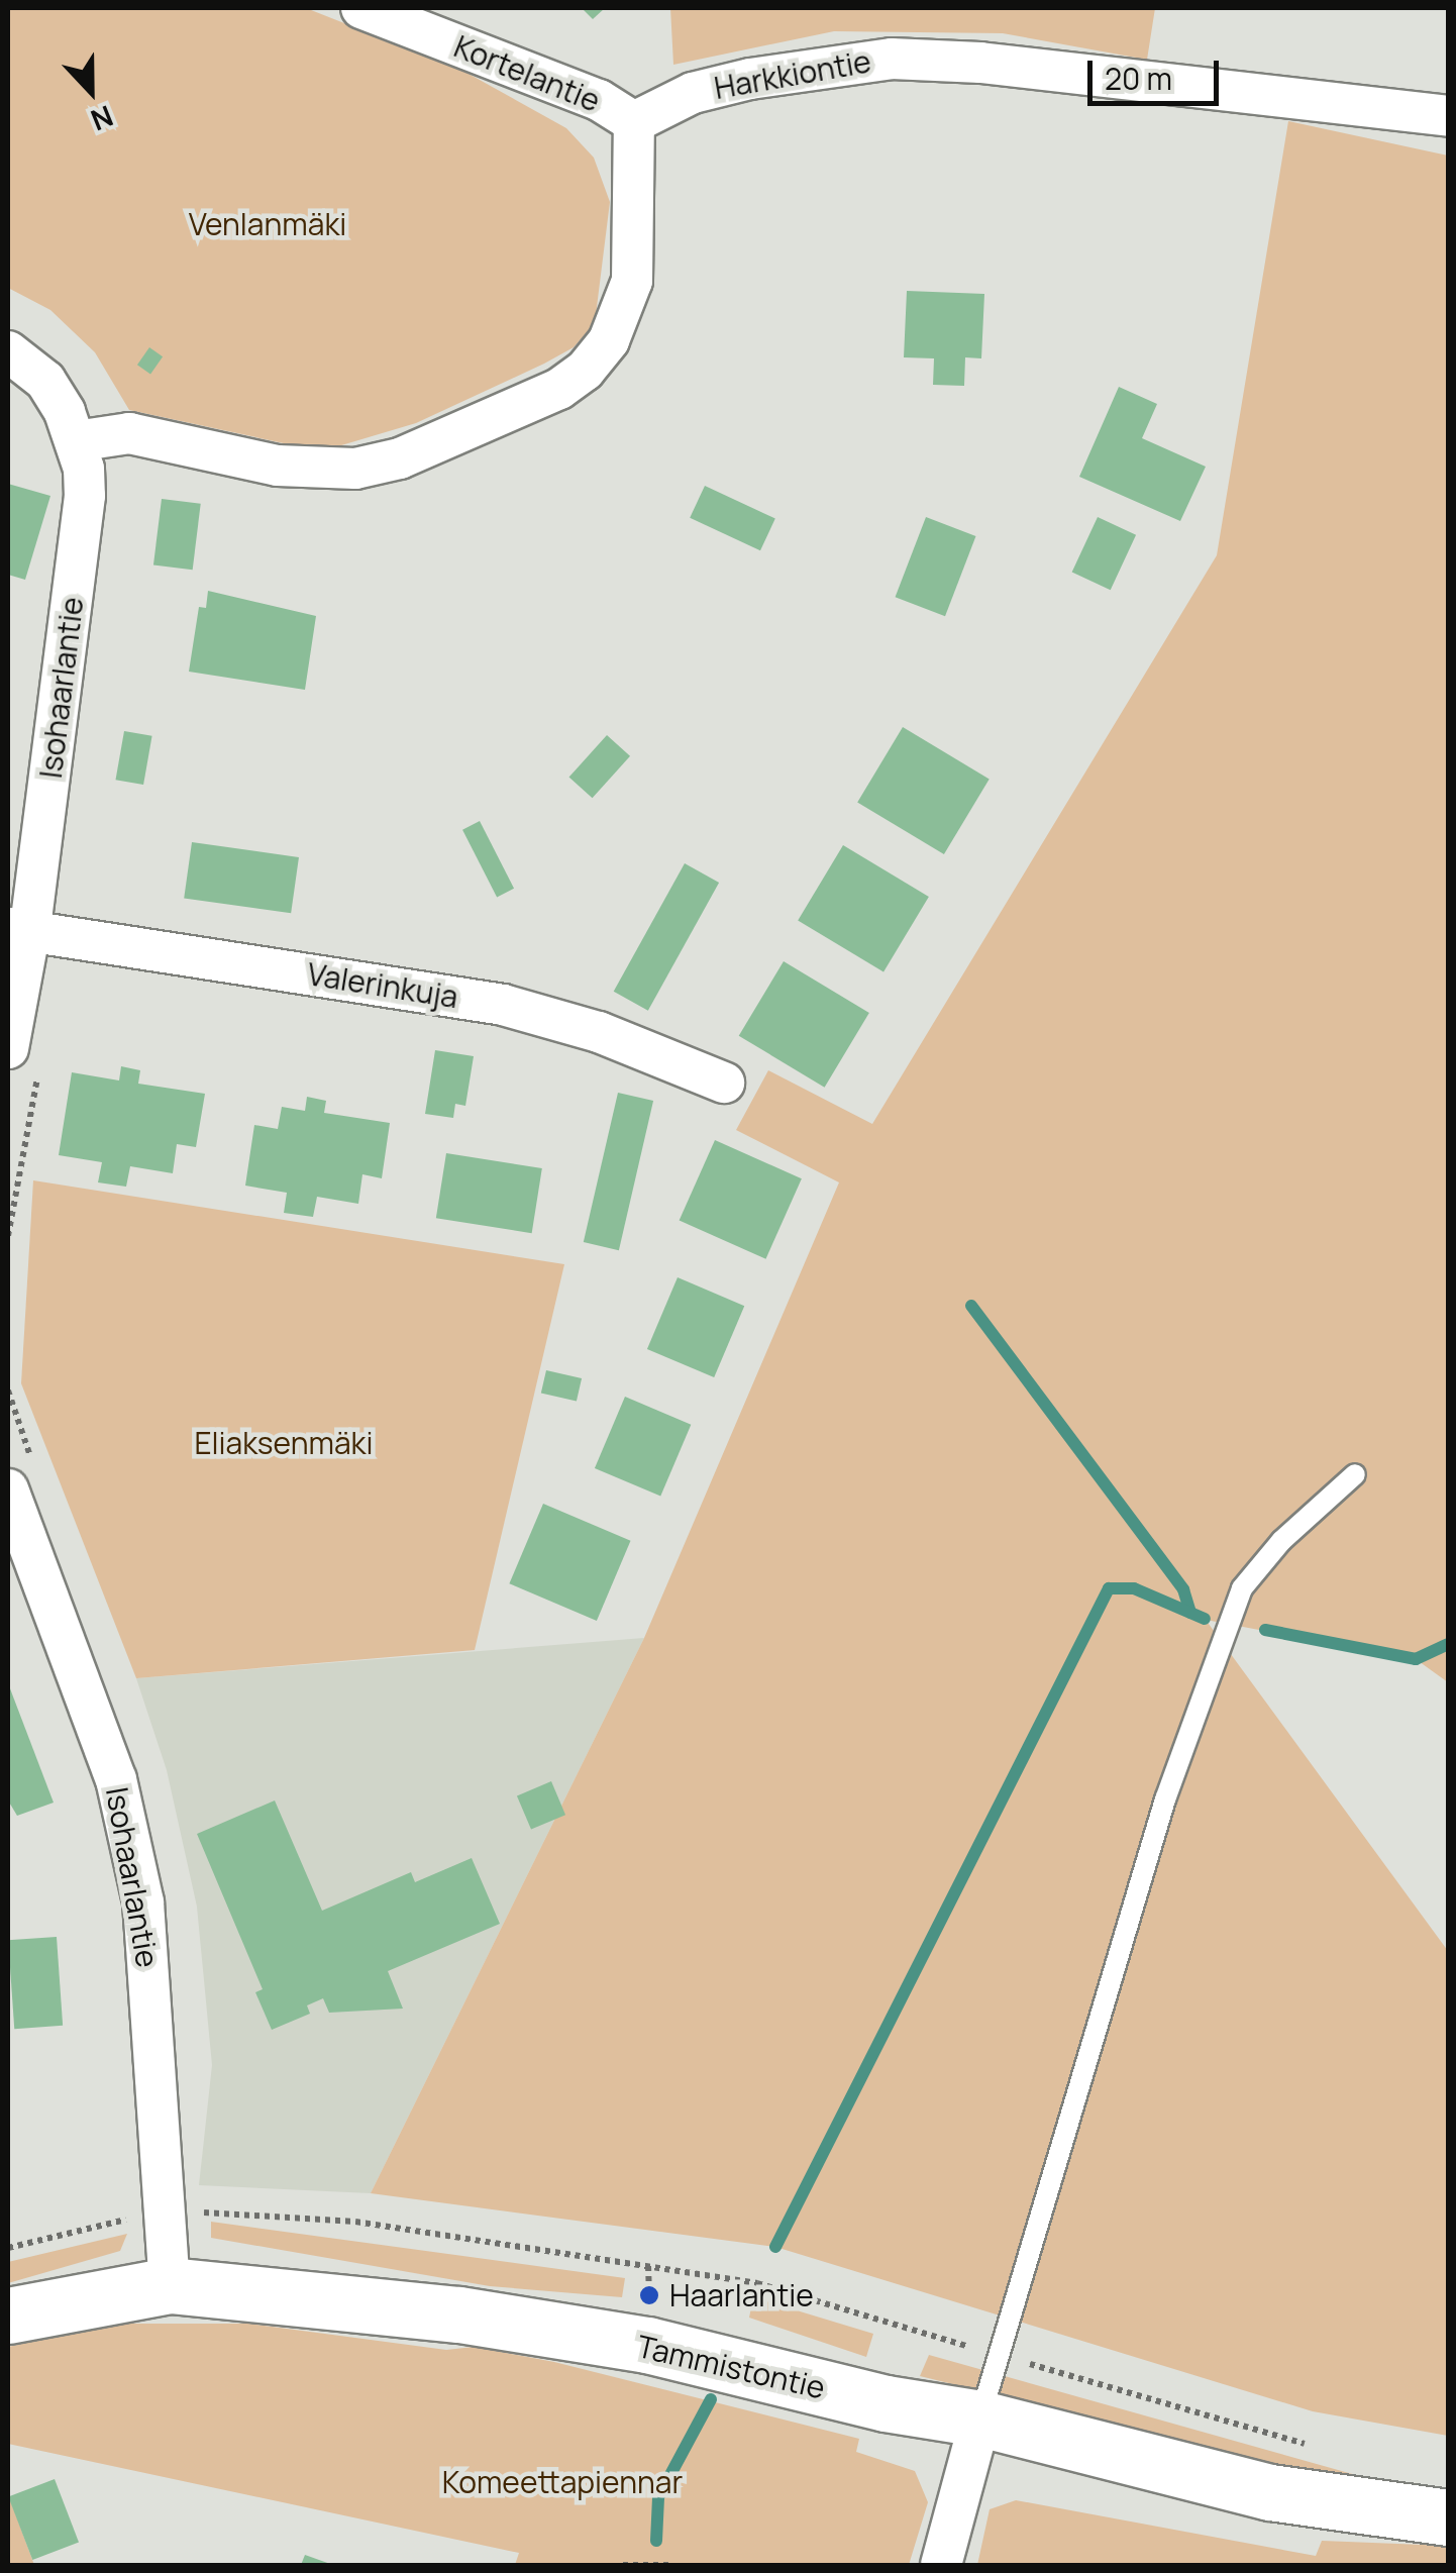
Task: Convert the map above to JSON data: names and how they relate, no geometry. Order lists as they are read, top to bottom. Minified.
{"streets":{"street":["Kortelantie","Harkkiontie","Isohaarlantie","Valerinkuja","Tammistontie"]},"crossings":[["Kortelantie","Harkkiontie"],["Isohaarlantie","Valerinkuja"],["Isohaarlantie","Tammistontie"]],"parks":["Venlanmäki","Eliaksenmäki","Komeettapiennar"],"places":["Haarlantie"],"scale_bar":"20 m","north":"bottom"}
